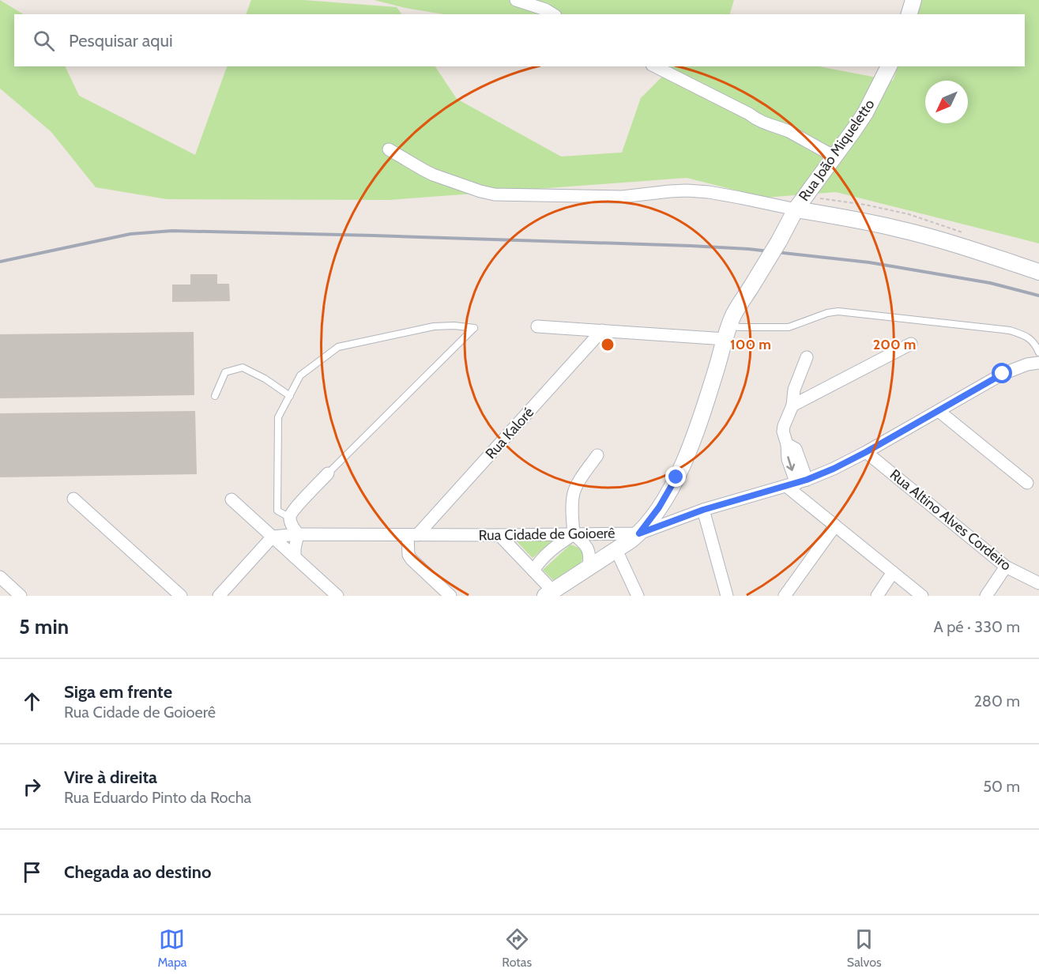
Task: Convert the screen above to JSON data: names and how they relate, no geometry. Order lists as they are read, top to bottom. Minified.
{"streets":{"main road":["Rua João Miqueletto"],"street":["Rua Kaloré","Rua Altino Alves Cordeiro","Rua Cidade de Goioerê"]},"crossings":[["Rua João Miqueletto","Rua Cidade de Goioerê"],["Rua Kaloré","Rua Cidade de Goioerê"],["Rua Altino Alves Cordeiro","Rua Cidade de Goioerê"]],"north":"bottom left","page":{"search":"Pesquisar aqui","heading":["5 min","A pé · 330 m"],"list":[["Siga em frente","Rua Cidade de Goioerê","280 m"],["Vire à direita","Rua Eduardo Pinto da Rocha","50 m"],"Chegada ao destino"],"nav":["Mapa","Rotas","Salvos"]},"rings":["100 m","200 m"]}
